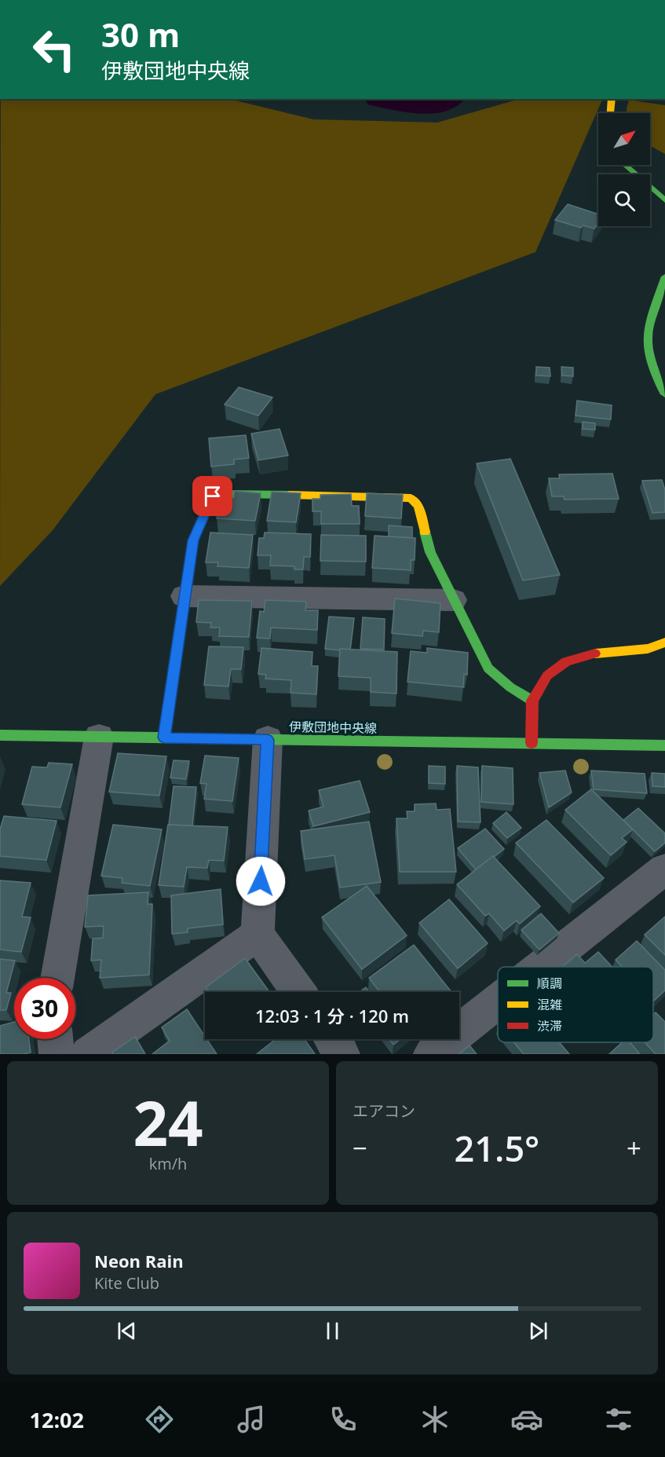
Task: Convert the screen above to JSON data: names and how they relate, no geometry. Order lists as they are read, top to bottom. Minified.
{"streets":{"street":["伊敷団地中央線"]},"legend":["順調","混雑","渋滞"],"north":"top right","page":{"turn":["30 m","伊敷団地中央線"],"limit":"30","trip":"12:03 · 1 分 · 120 m","tile":[["24","km/h"],"エアコン"],"heat":["−","21.5°","+"],"song":["Neon Rain","Kite Club"],"tabs":"12:02"}}
